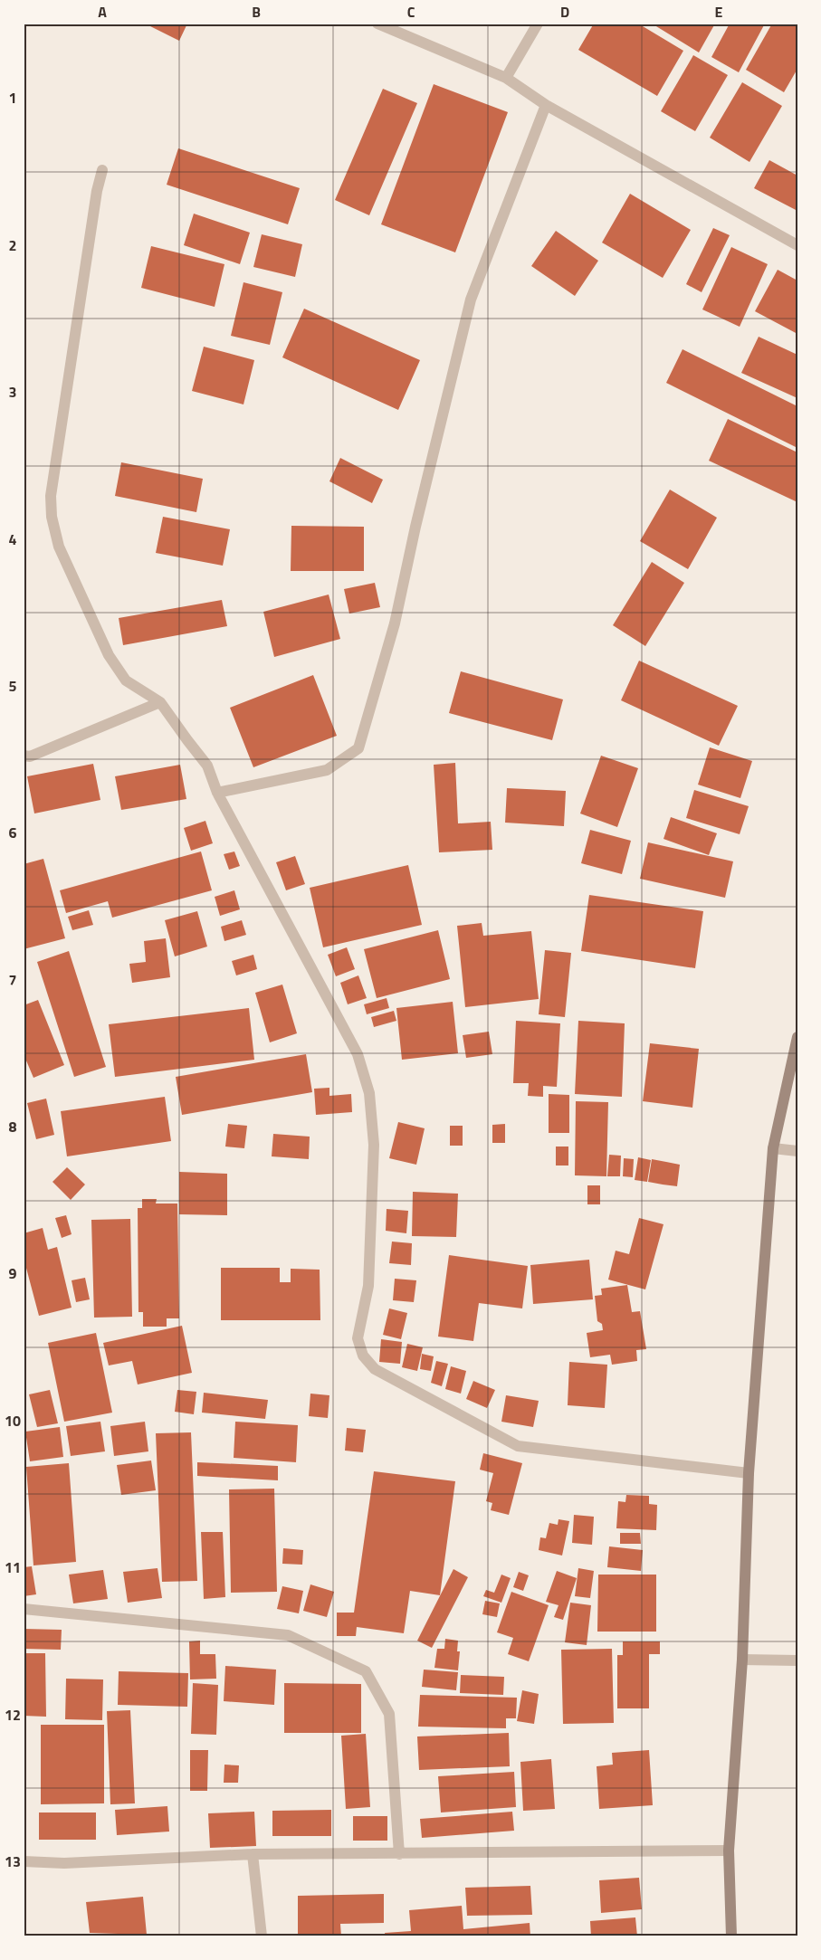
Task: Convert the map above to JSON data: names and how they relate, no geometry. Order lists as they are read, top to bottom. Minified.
{"grid":{"columns":["A","B","C","D","E"],"rows":["1","2","3","4","5","6","7","8","9","10","11","12","13"]}}
